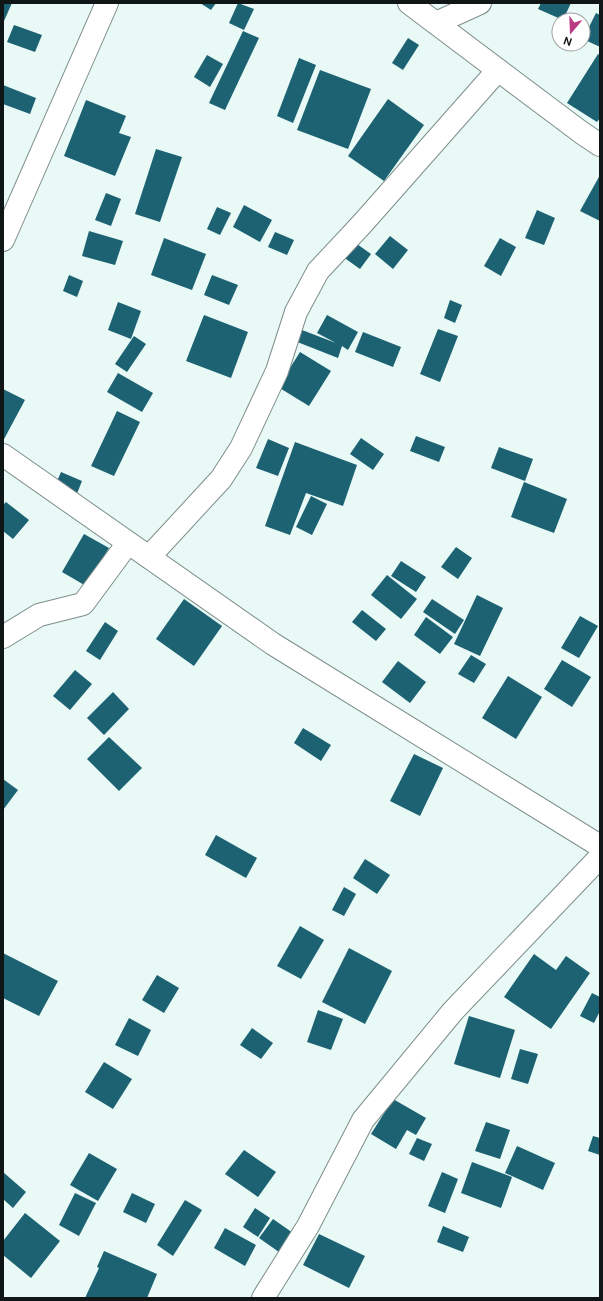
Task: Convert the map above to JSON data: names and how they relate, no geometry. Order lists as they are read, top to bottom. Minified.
{"north":"bottom"}
